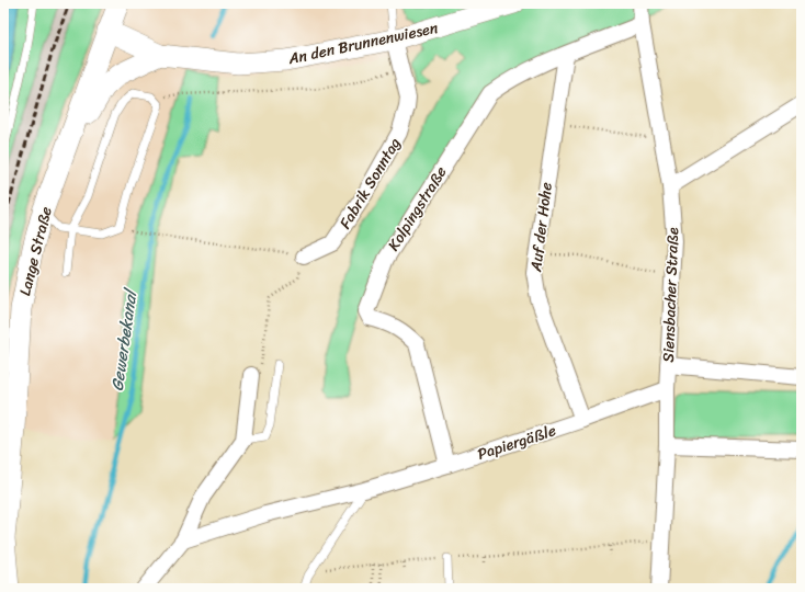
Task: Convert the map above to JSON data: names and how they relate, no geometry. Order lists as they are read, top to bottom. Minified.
{"streets":{"street":["An den Brunnenwiesen","Fabrik Sonntag","Kolpingstraße","Auf der Hohe","Lange Straße","Siensbacher Straße","Papiergäßle"]},"crossings":[["An den Brunnenwiesen","Fabrik Sonntag"],["An den Brunnenwiesen","Lange Straße"],["Kolpingstraße","Auf der Hohe"],["Kolpingstraße","Siensbacher Straße"],["Kolpingstraße","Papiergäßle"],["Auf der Hohe","Papiergäßle"],["Siensbacher Straße","Papiergäßle"]],"water":["Gewerbekanal"]}
